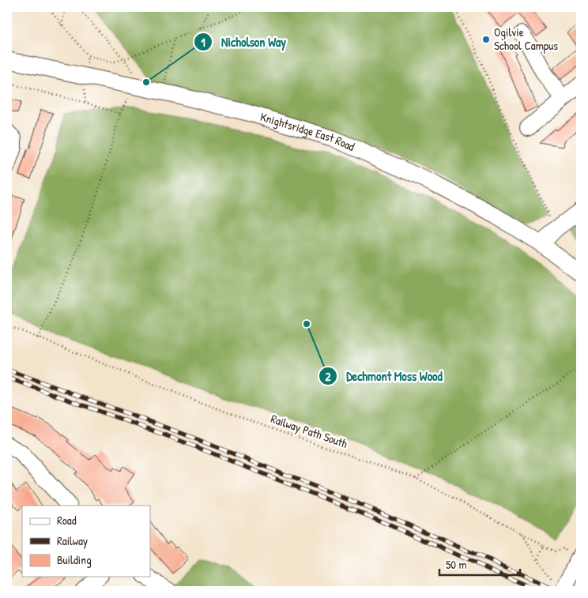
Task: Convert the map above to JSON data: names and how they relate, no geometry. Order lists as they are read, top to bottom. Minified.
{"streets":{"street":["Knightsridge East Road"],"path":["Railway Path South"]},"places":["Ogilvie School Campus","Nicholson Way","Dechmont Moss Wood"],"legend":["Road","Railway","Building"],"scale_bar":"50 m"}
